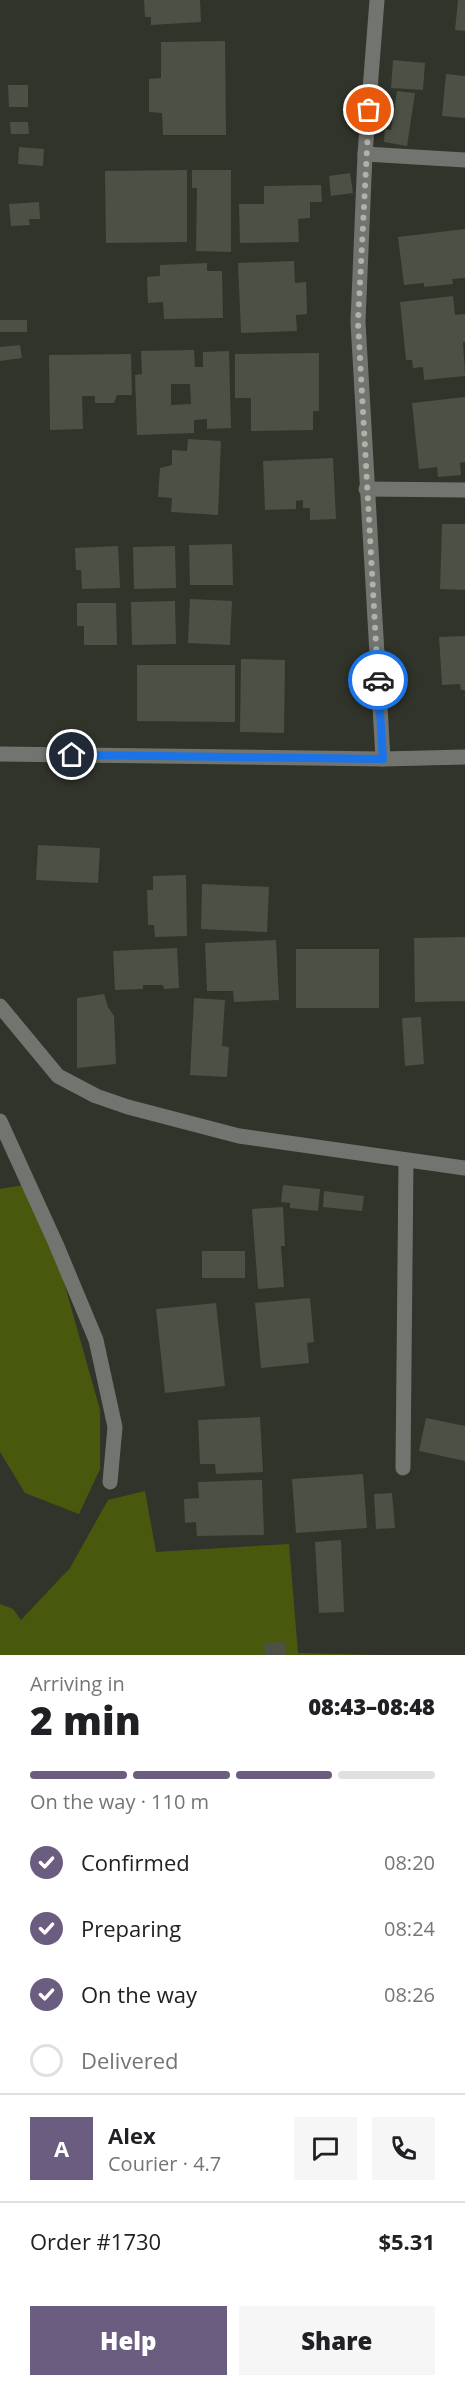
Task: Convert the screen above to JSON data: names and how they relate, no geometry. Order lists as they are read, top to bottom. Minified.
{"page":{"heading":["2 min","Arriving in","08:43–08:48"],"panel":["Alex","Courier · 4.7","Order #1730","$5.31"],"bar":"On the way · 110 m","list":[["Confirmed","08:20"],["Preparing","08:24"],["On the way","08:26"],"Delivered"],"round":"A","buttons":["Help","Share"]}}
